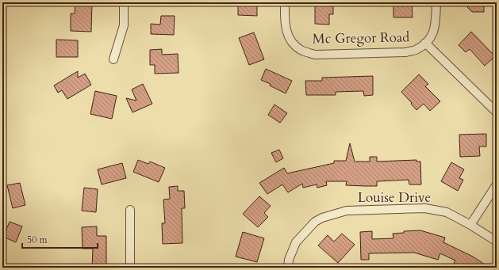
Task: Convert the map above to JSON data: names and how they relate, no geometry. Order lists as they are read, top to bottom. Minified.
{"streets":{"street":["Mc Gregor Road","Louise Drive"]},"scale_bar":"50 m"}
